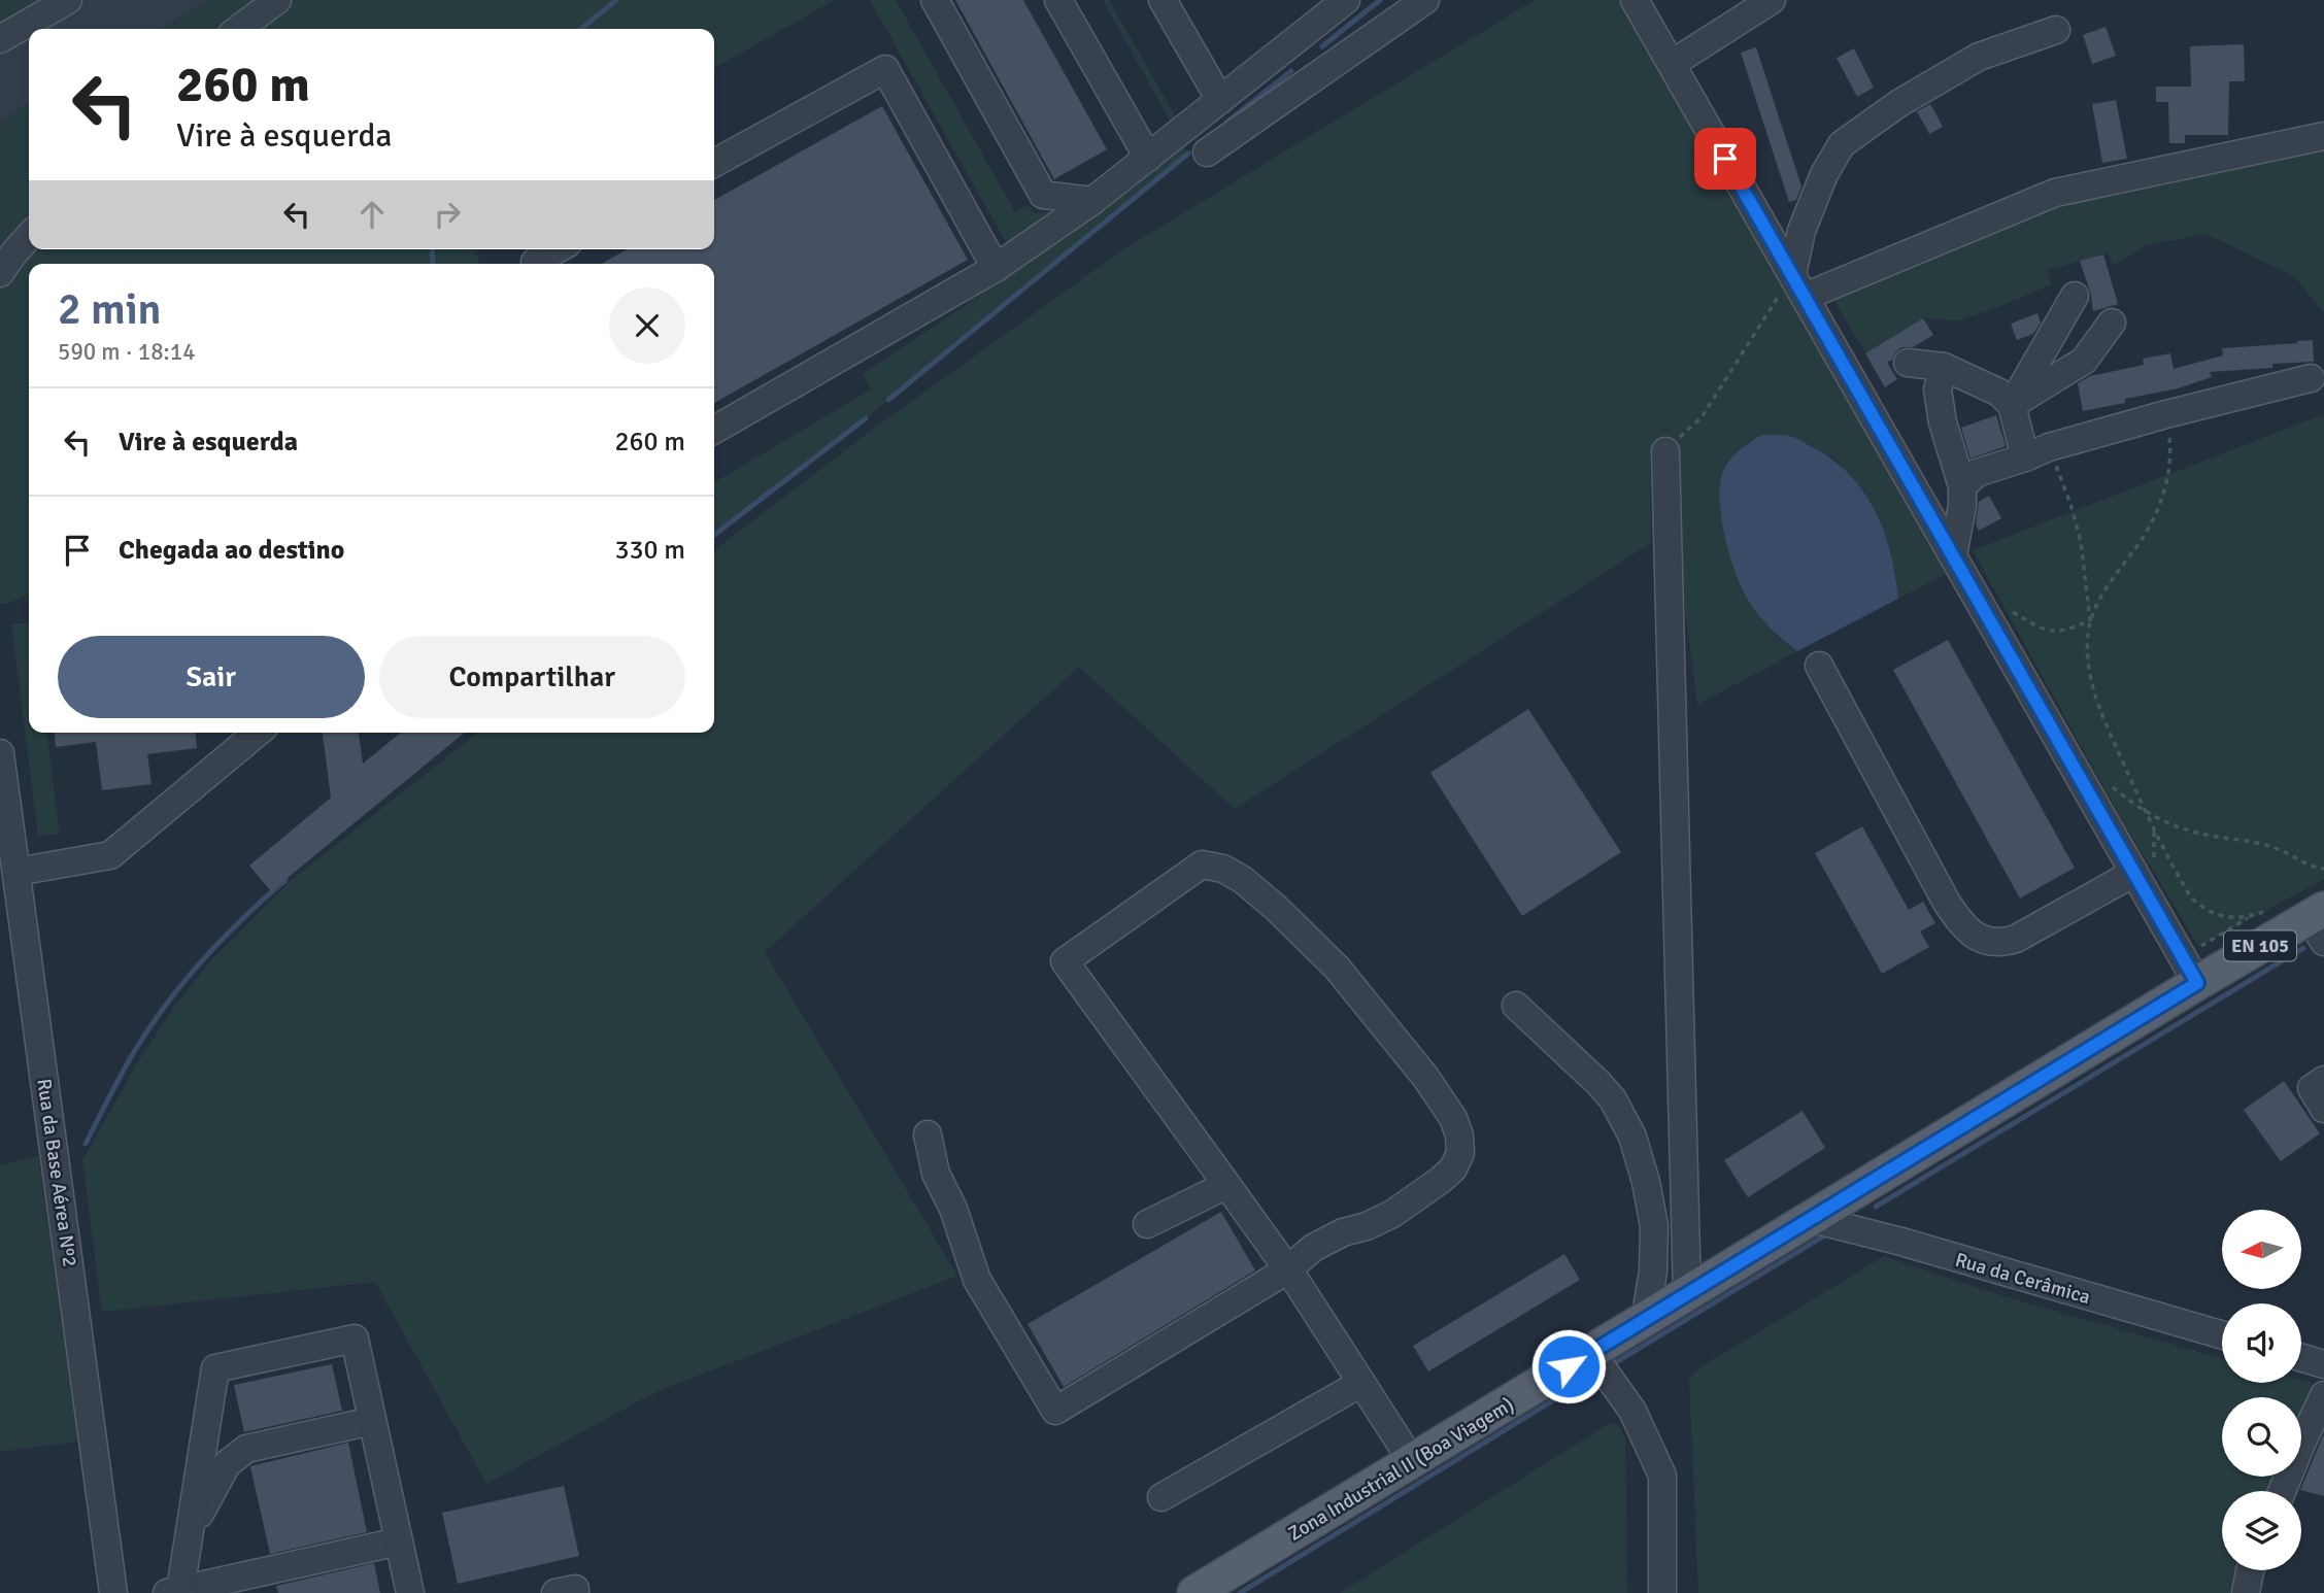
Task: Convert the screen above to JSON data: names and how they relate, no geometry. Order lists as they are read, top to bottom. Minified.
{"streets":{"main road":["EN 105","Zona Industrial II (Boa Viagem)"],"street":["Rua da Base Aérea Nº2","Rua da Cerâmica"]},"crossings":[["EN 105","Zona Industrial II (Boa Viagem)"],["Rua da Cerâmica","Zona Industrial II (Boa Viagem)"]],"north":"left","page":{"turn":["260 m","Vire à esquerda"],"heading":["2 min","590 m · 18:14"],"list":[{"name":"Vire à esquerda","value":"260 m"},{"name":"Chegada ao destino","value":"330 m"}],"buttons":["Sair","Compartilhar"]}}
